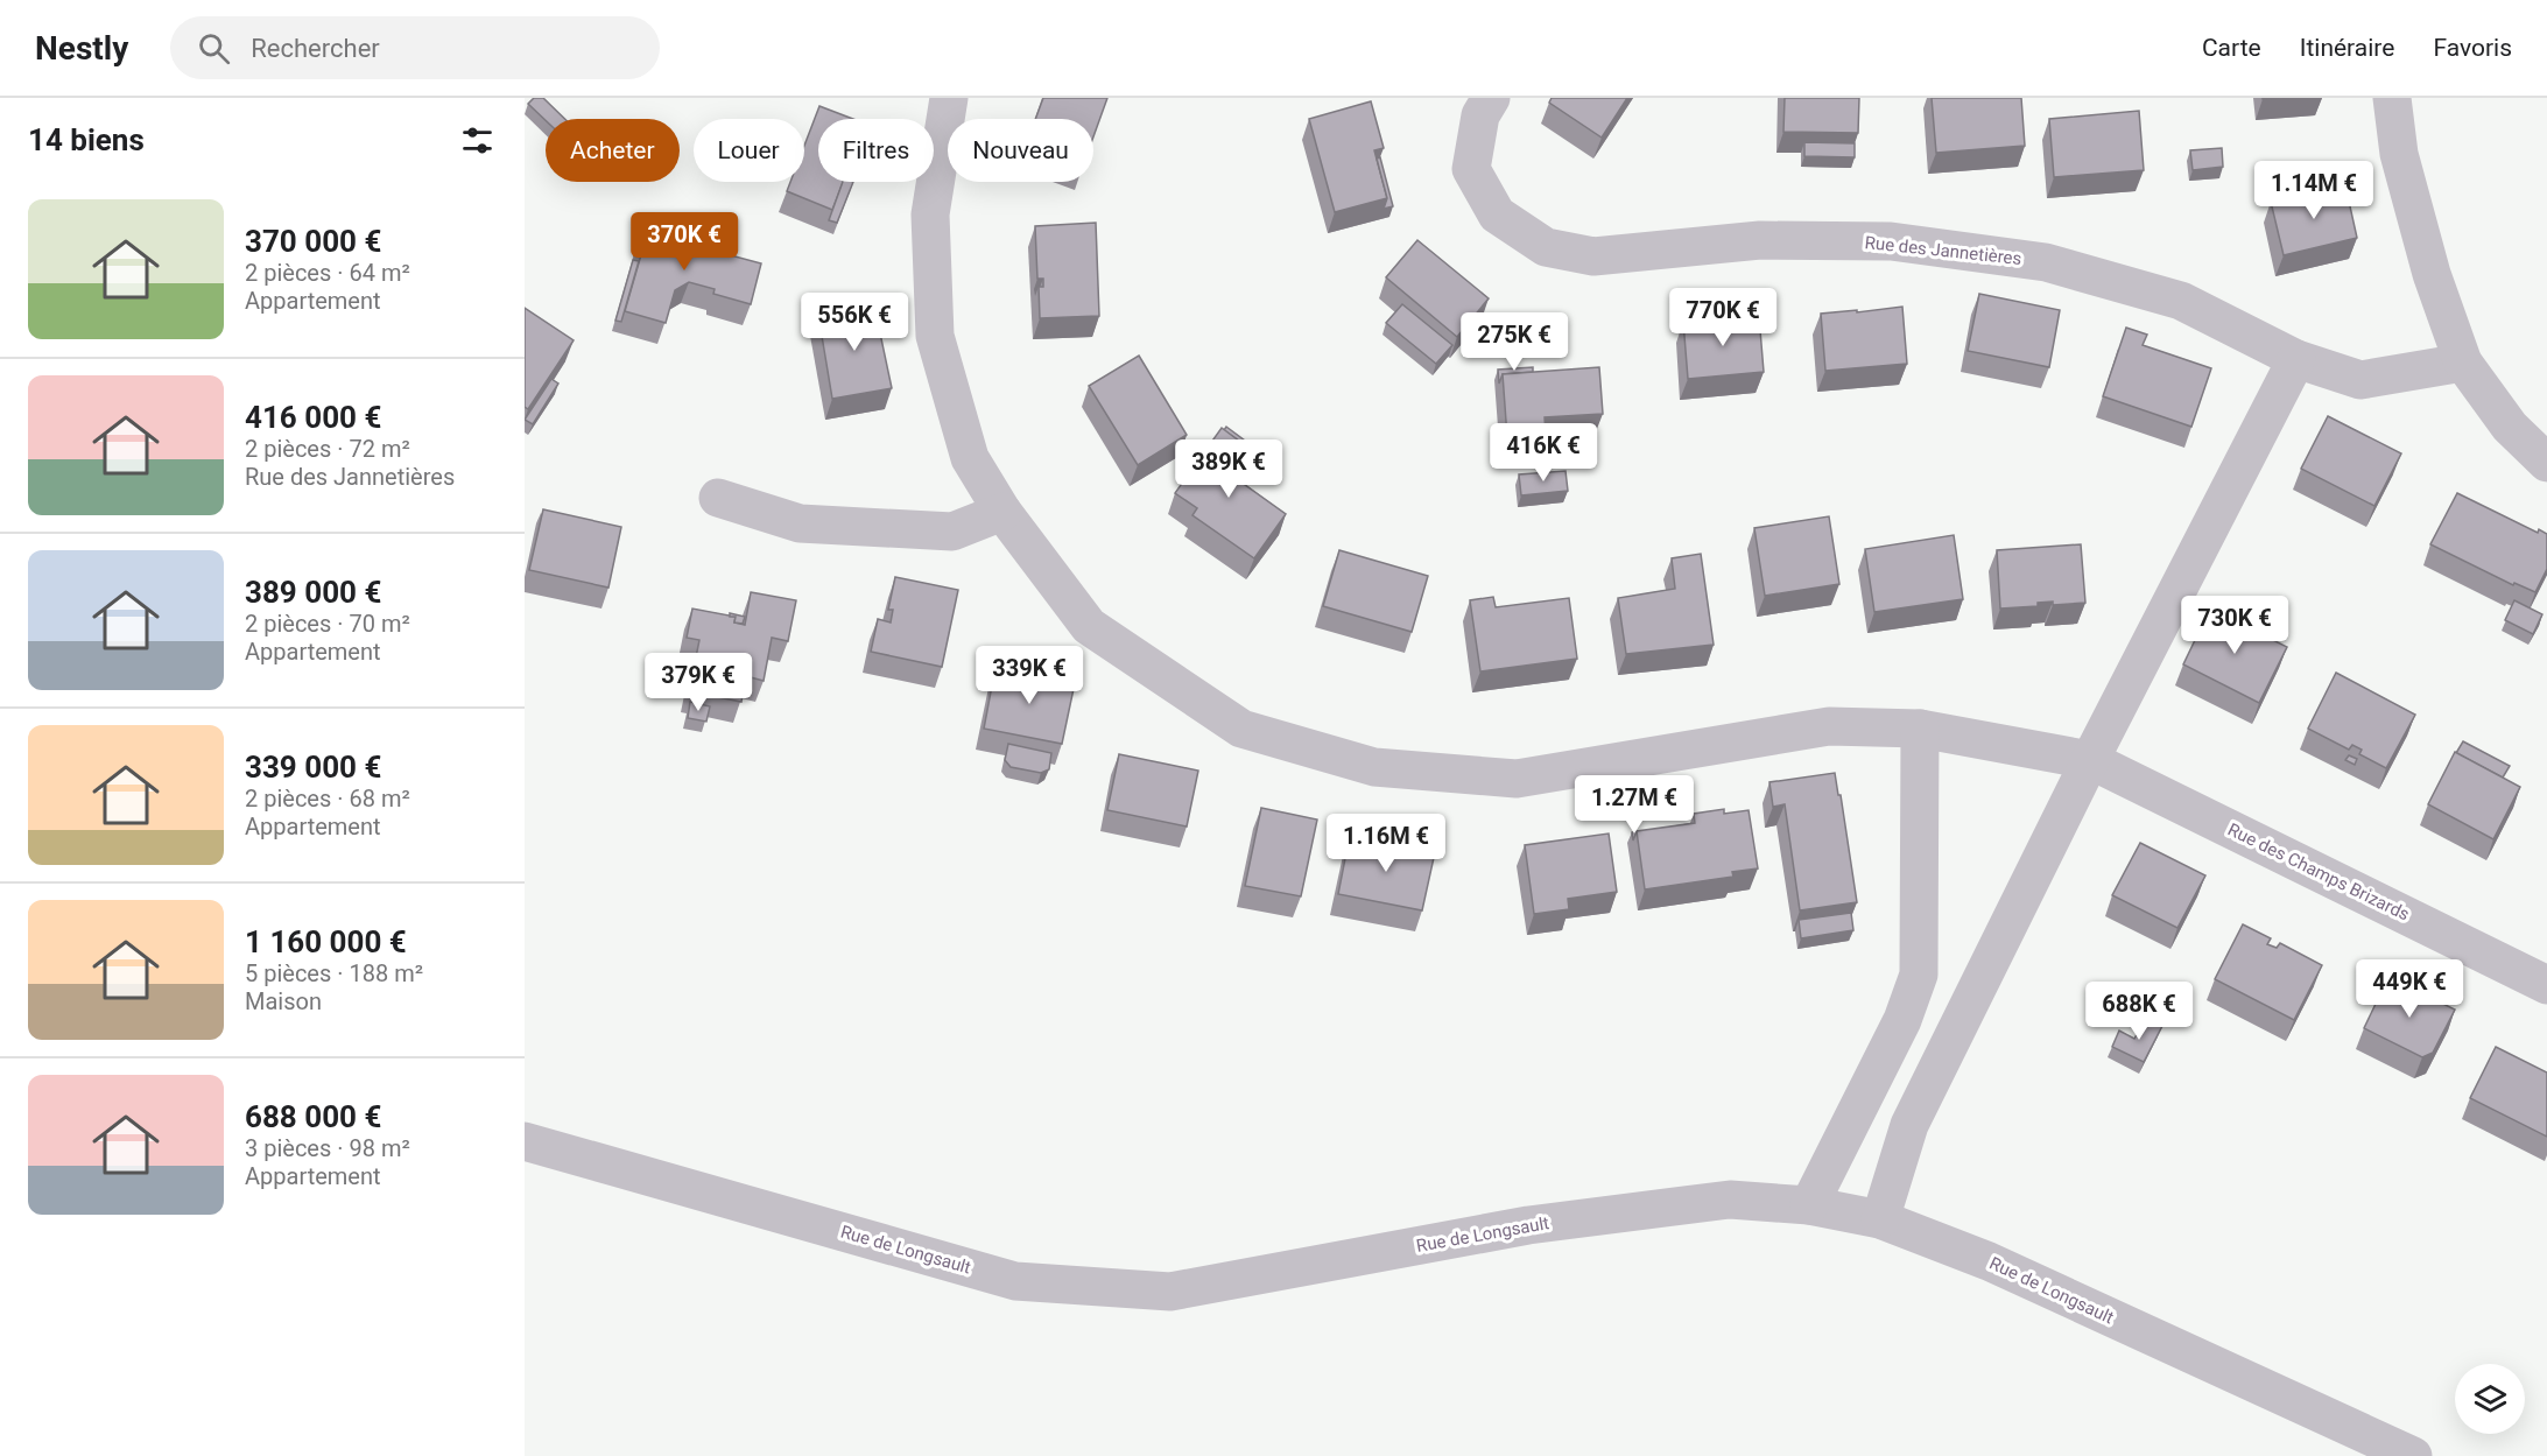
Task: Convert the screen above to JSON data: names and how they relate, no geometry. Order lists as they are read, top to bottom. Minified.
{"streets":{"street":["Rue des Jannetières","Rue des Champs Brizards","Rue de Longsault"]},"page":{"header":"Nestly","search":"Rechercher","nav":["Carte","Itinéraire","Favoris"],"heading":"14 biens","chip":["Acheter","Louer","Filtres","Nouveau"],"price":["1.14M €","370K €","770K €","556K €","275K €","416K €","389K €","730K €","339K €","379K €","1.27M €","1.16M €","449K €","688K €"],"list":[{"name":"370 000 €","note":"2 pièces · 64 m² · Appartement"},{"name":"416 000 €","note":"2 pièces · 72 m² · Rue des Jannetières"},{"name":"389 000 €","note":"2 pièces · 70 m² · Appartement"},{"name":"339 000 €","note":"2 pièces · 68 m² · Appartement"},{"name":"1 160 000 €","note":"5 pièces · 188 m² · Maison"},{"name":"688 000 €","note":"3 pièces · 98 m² · Appartement"}]}}
